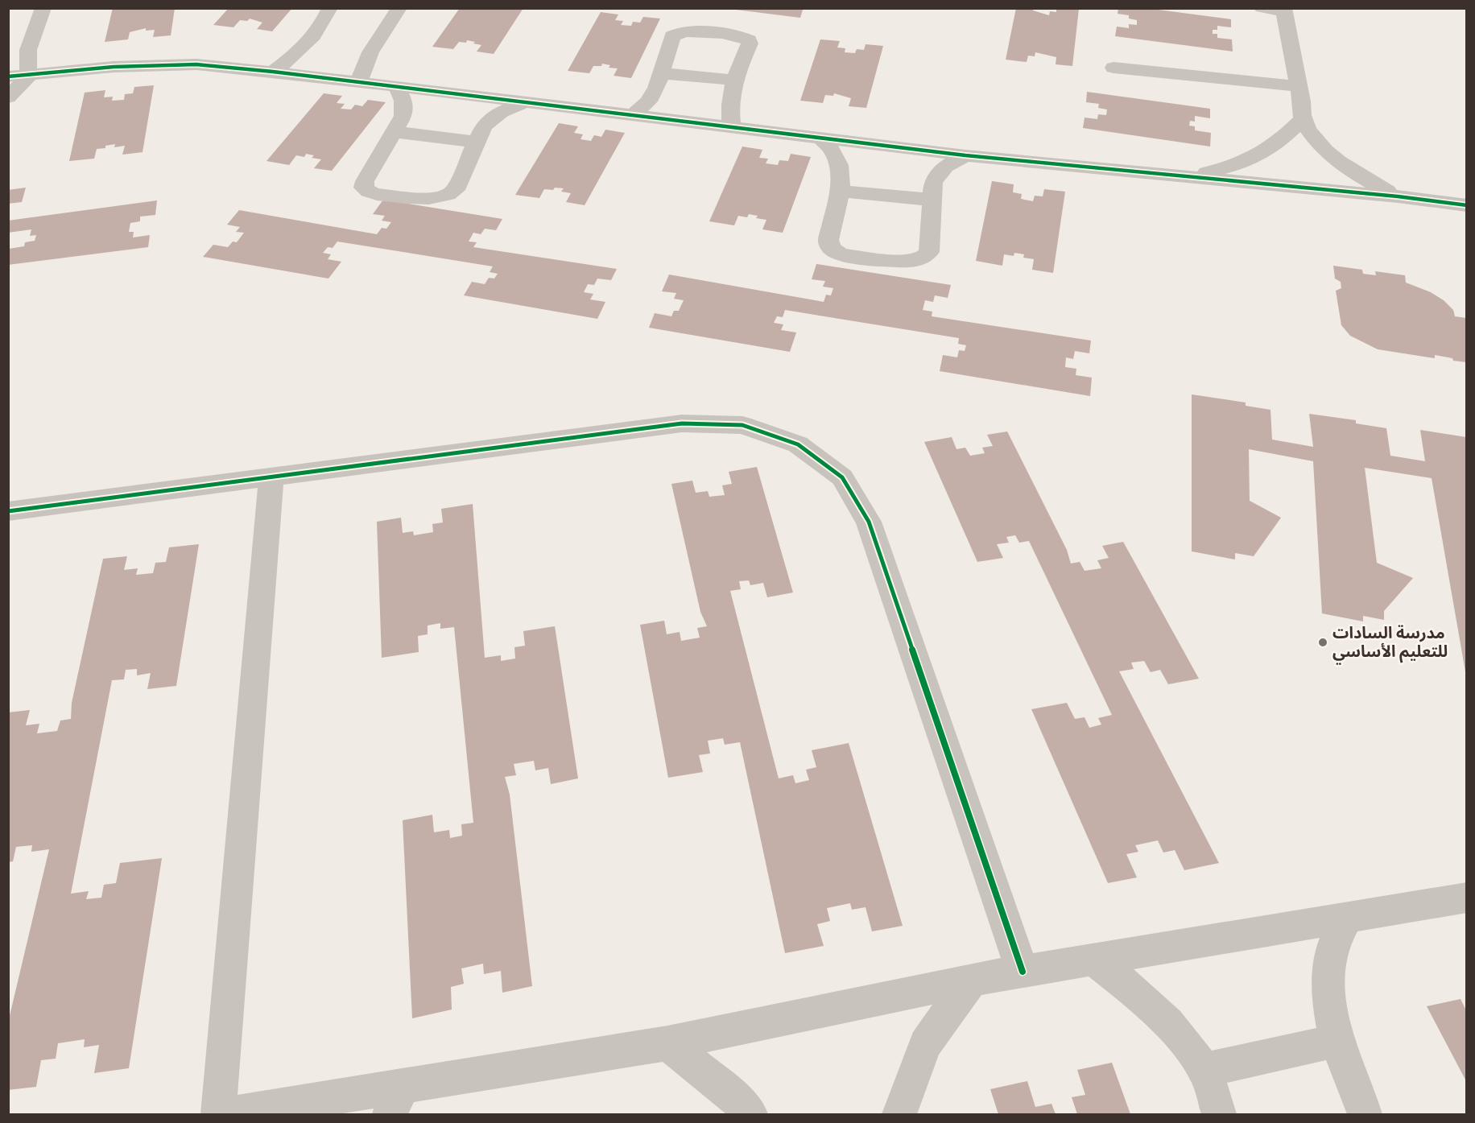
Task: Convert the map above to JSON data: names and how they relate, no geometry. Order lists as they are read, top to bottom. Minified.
{"places":["مدرسة السادات للتعليم الأساسي"]}
